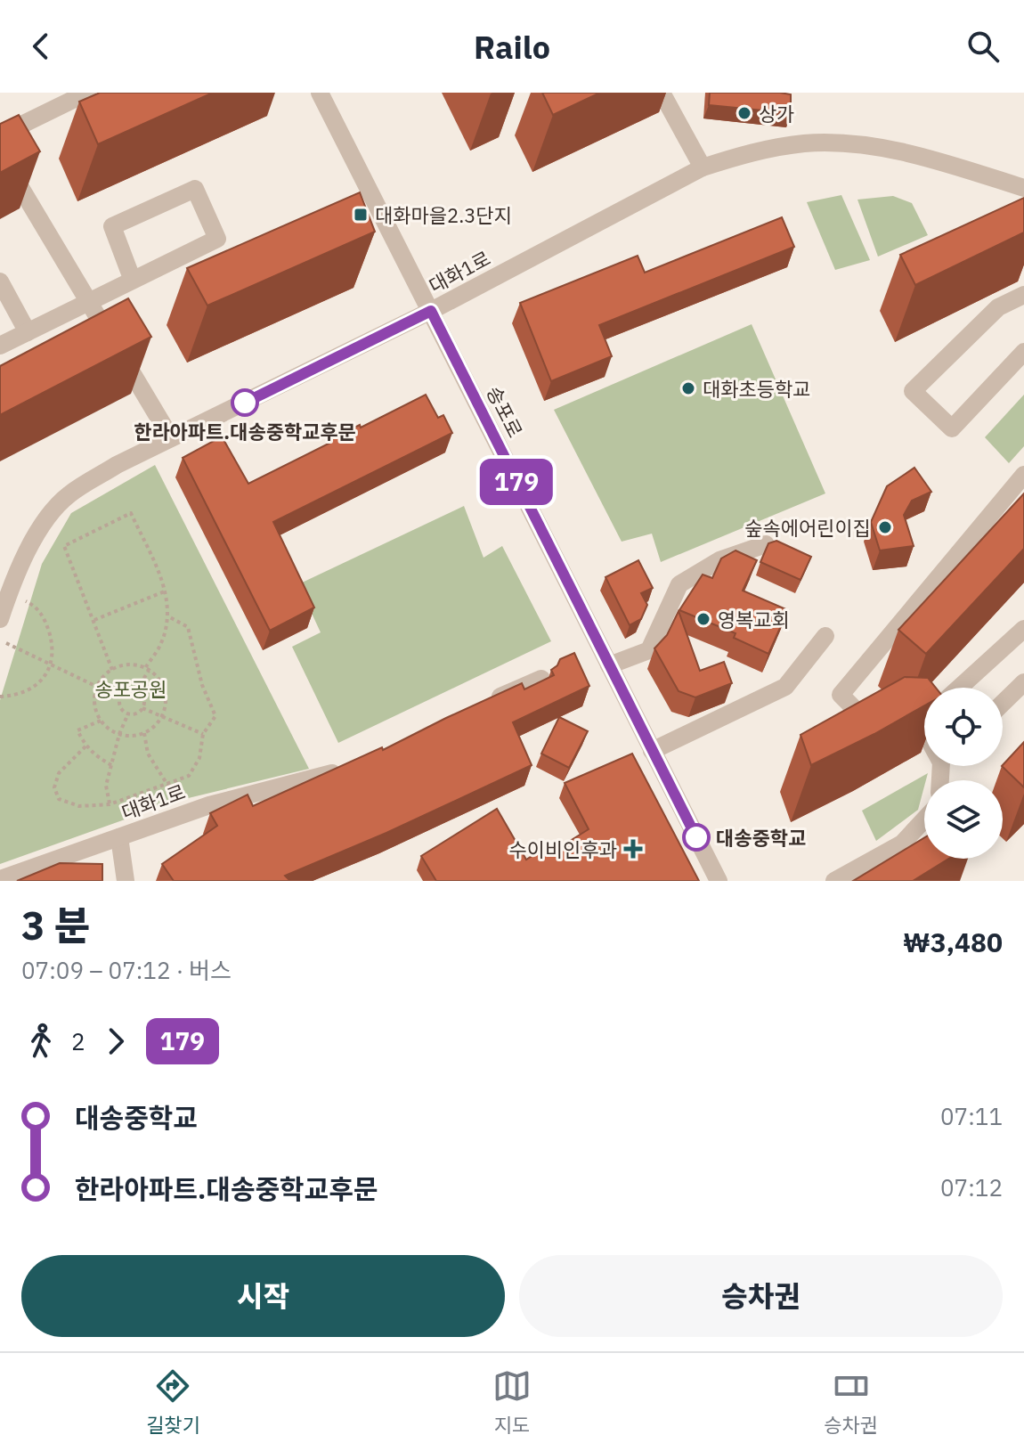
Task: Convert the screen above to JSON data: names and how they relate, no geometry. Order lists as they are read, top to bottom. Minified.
{"streets":{"street":["대화1로","송포로"]},"crossings":[["대화1로","송포로"]],"parks":["송포공원"],"places":{"other":["상가","대화초등학교","한라아파트.대송중학교후문","숲속에어린이집","영복교회","대송중학교"],"transit":["대화마을2.3단지"],"health":["수이비인후과"]},"lines":["bus line 179"],"page":{"header":"Railo","on_map":"179","heading":["3 분","07:09 – 07:12 · 버스","₩3,480"],"legs":["2","179"],"list":[{"name":"대송중학교","value":"07:11"},{"name":"한라아파트.대송중학교후문","value":"07:12"}],"buttons":["시작","승차권"],"tabs":["길찾기","지도","승차권"]}}
